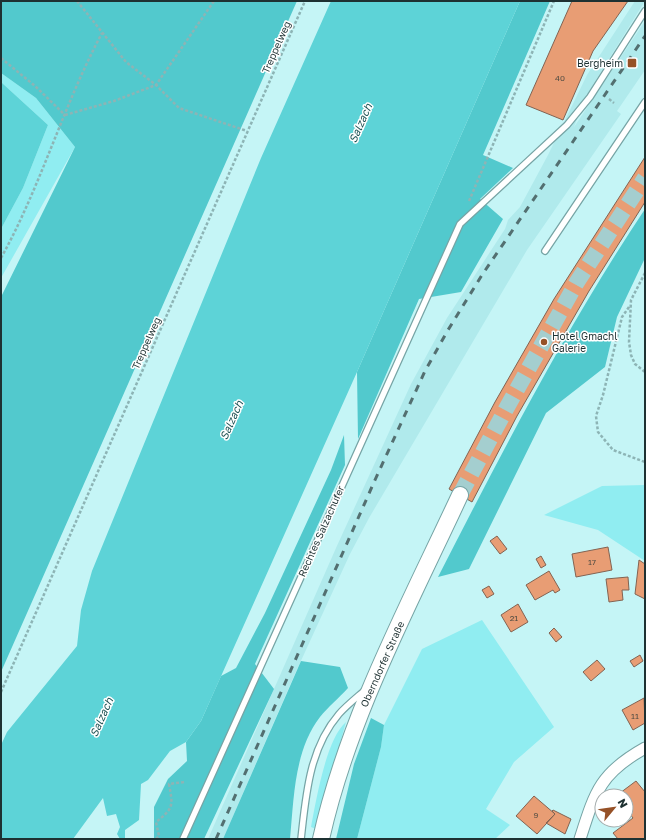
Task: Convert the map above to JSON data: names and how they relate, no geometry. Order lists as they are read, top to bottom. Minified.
{"streets":{"main road":["Oberndorfer Straße"],"lane":["Rechtes Salzachufer"],"path":["Treppelweg"]},"water":["Salzach"],"places":{"transit":["Bergheim"],"other":["Hotel Gmachl Galerie"]},"house_numbers":["40","17","21","11","9"],"north":"top right"}
